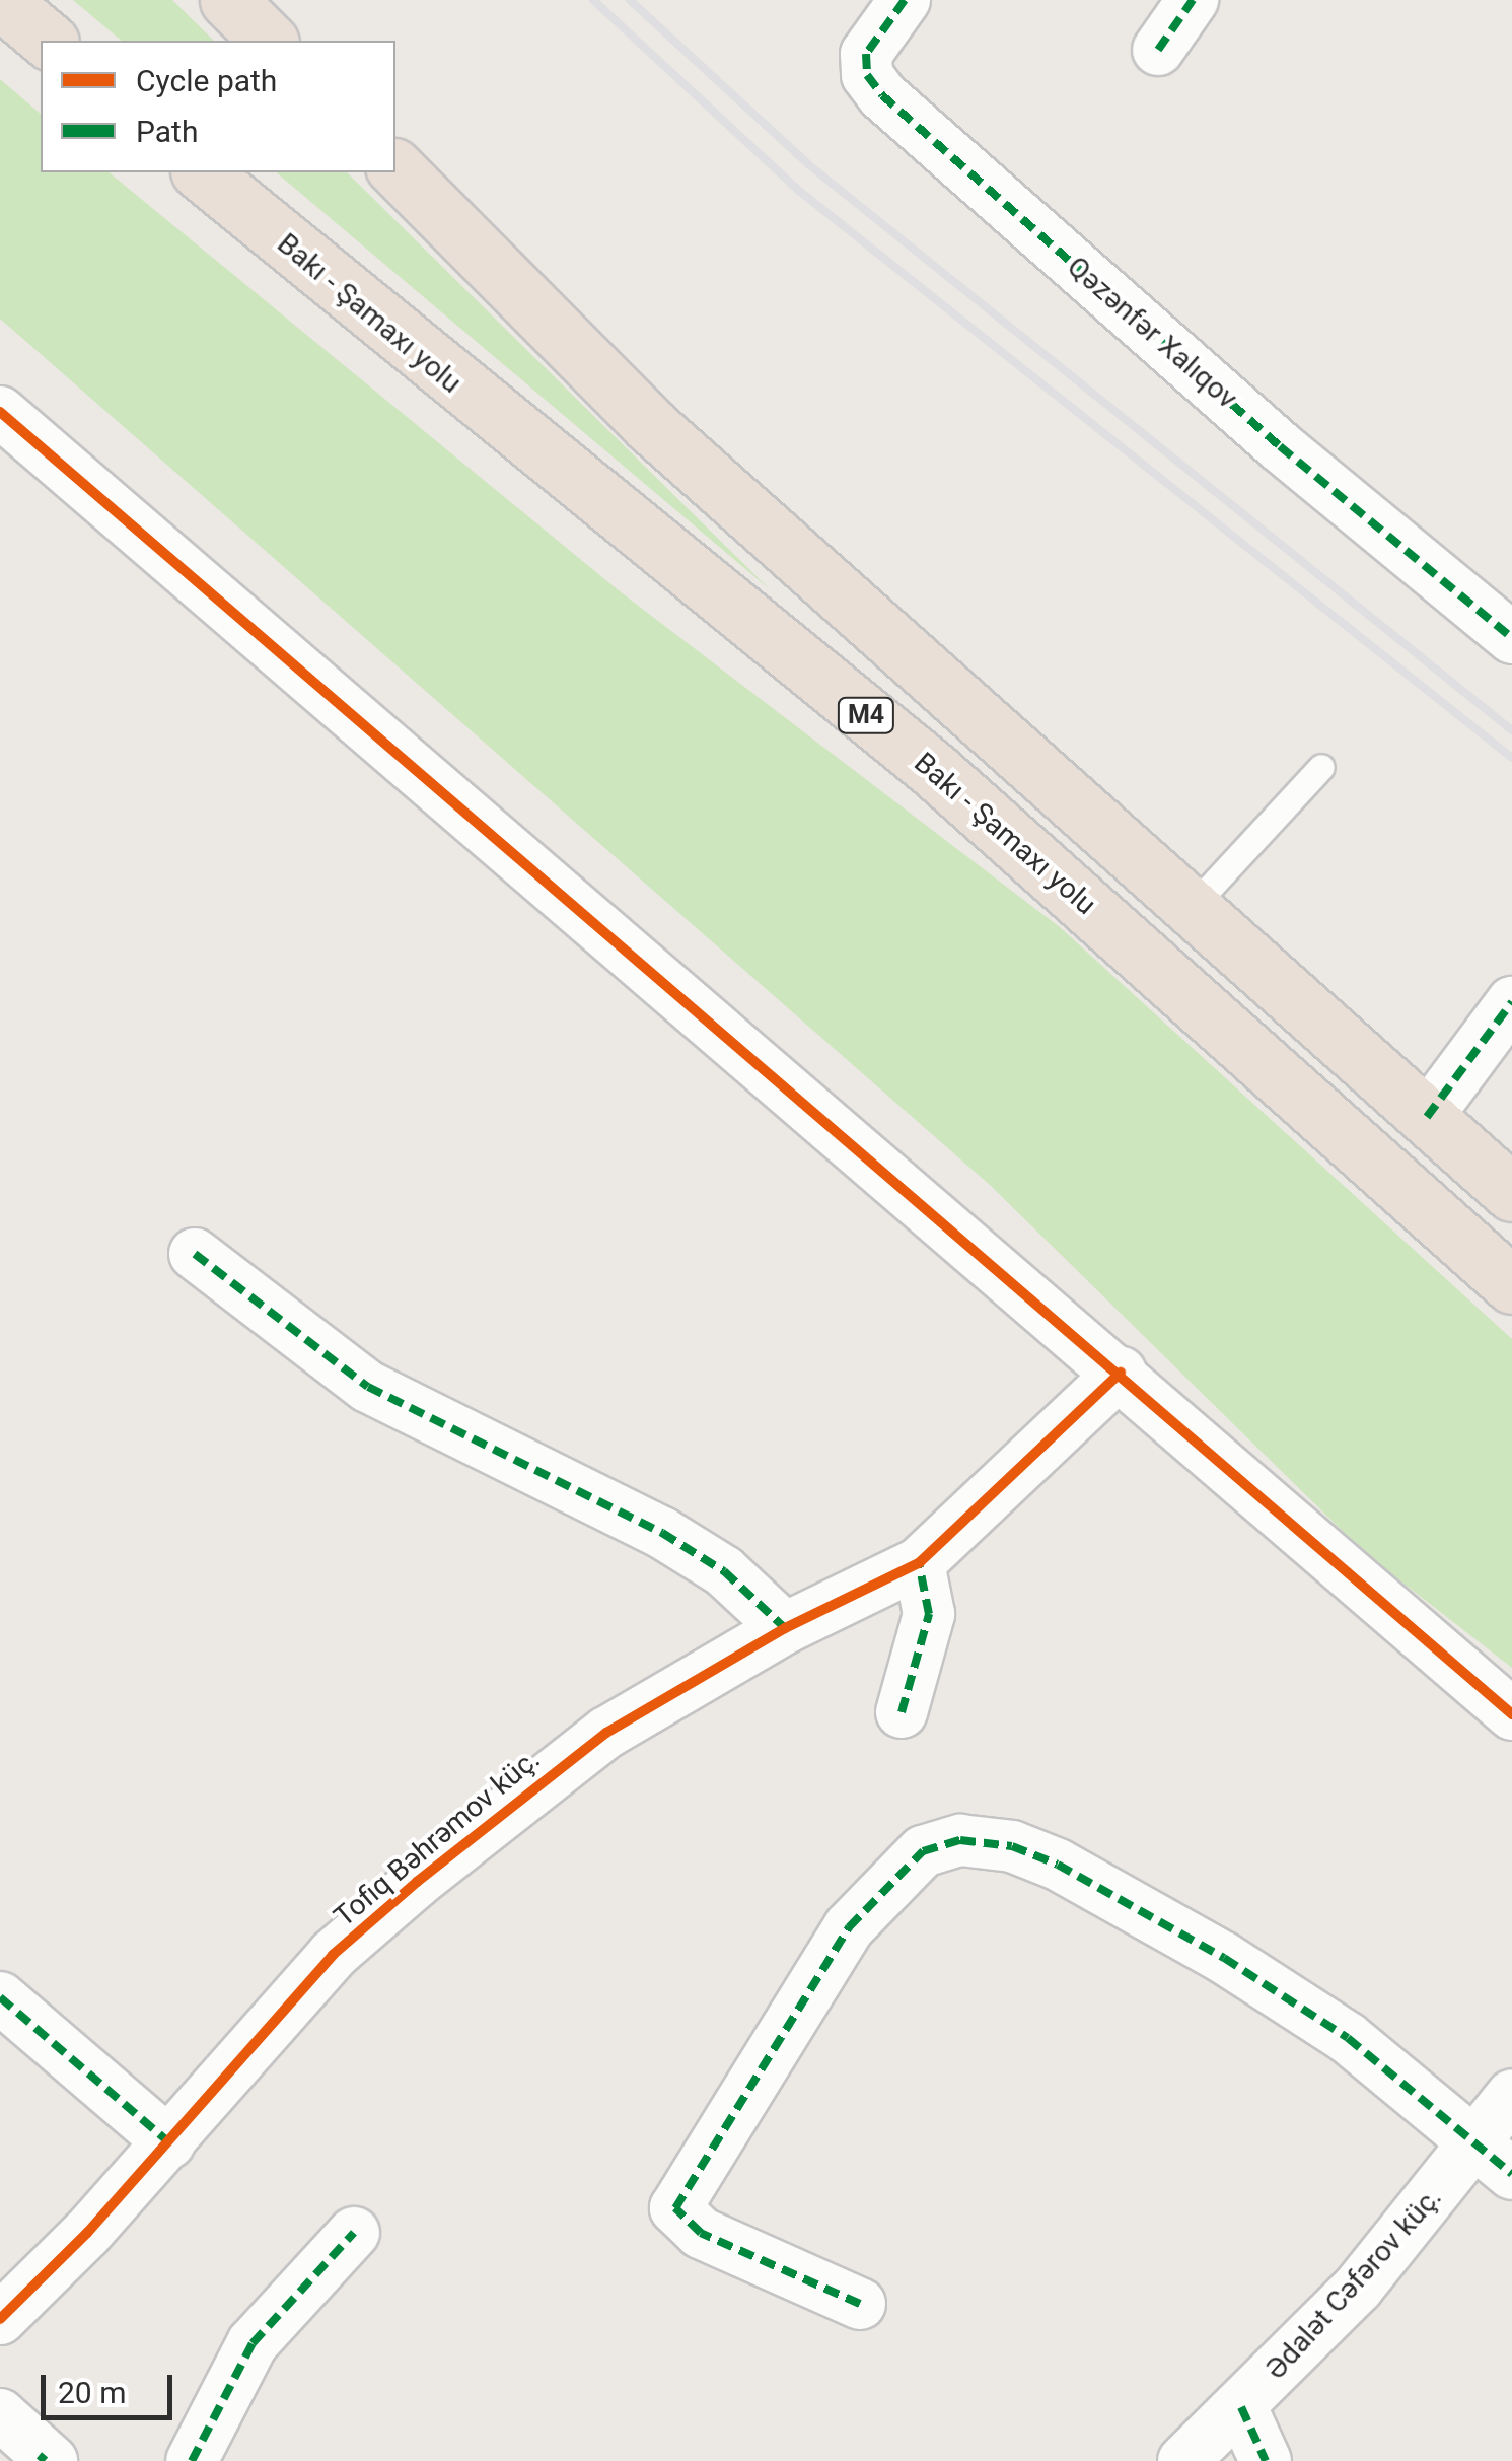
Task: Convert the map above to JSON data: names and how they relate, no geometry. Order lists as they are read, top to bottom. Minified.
{"streets":{"highway":["Bakı - Şamaxı yolu","M4"],"street":["Qəzənfər Xalıqov","Tofiq Bəhrəmov küç.","Ədalət Cəfərov küç."]},"legend":["Cycle path","Path"],"scale_bar":"20 m"}
